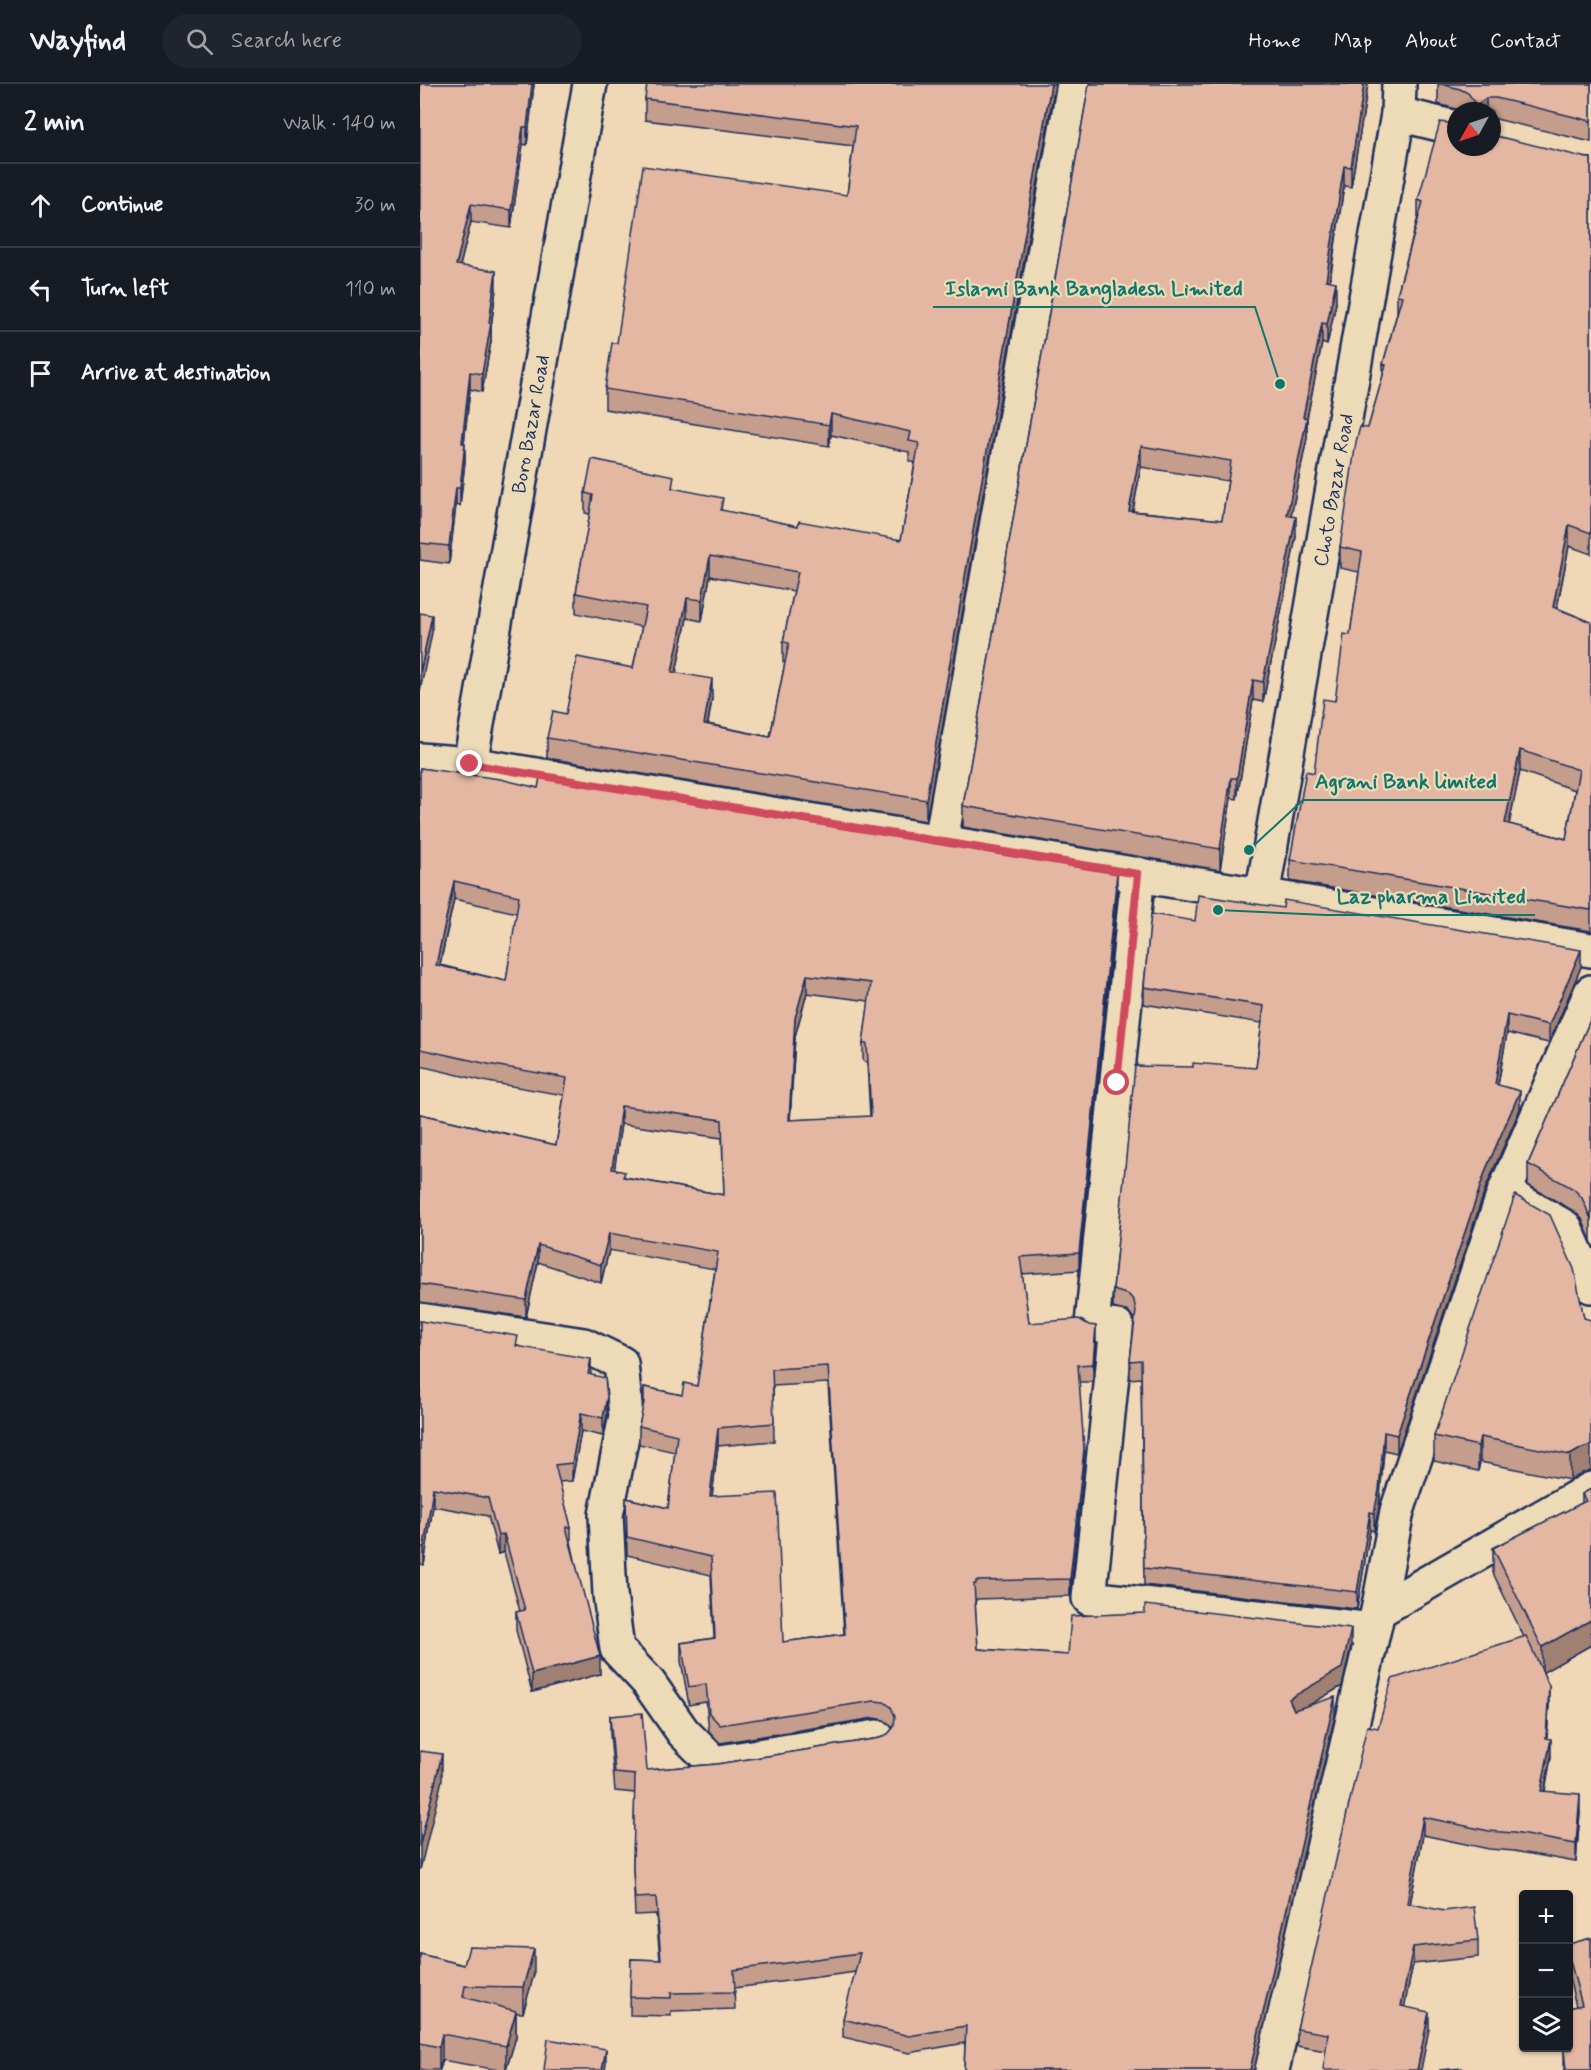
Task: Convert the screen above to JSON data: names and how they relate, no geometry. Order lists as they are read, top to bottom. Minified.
{"streets":{"street":["Boro Bazar Road","Choto Bazar Road"]},"places":["Islami Bank Bangladesh Limited","Agrani Bank limited","Laz pharma Limited"],"north":"bottom left","page":{"header":"Wayfind","search":"Search here","nav":["Home","Map","About","Contact"],"heading":["2 min","Walk · 140 m"],"list":[["Continue","30 m"],["Turn left","110 m"],"Arrive at destination"],"map_buttons":["+","−"]}}
